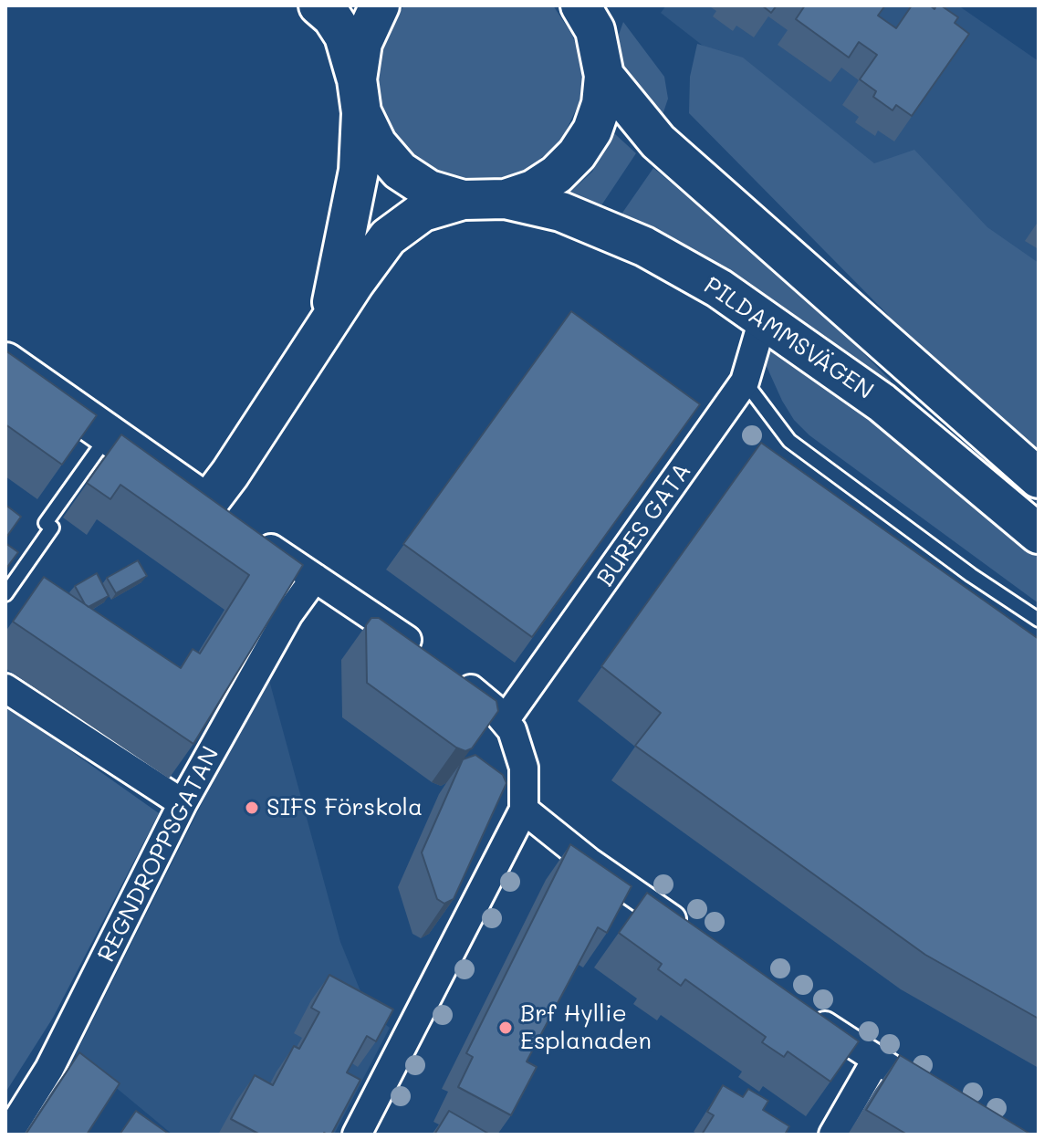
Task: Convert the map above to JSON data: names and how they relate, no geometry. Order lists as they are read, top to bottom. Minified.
{"streets":{"main road":["PILDAMMSVÄGEN"],"street":["BURES GATA","REGNDROPPSGATAN"]},"crossings":[["PILDAMMSVÄGEN","BURES GATA"]],"places":["SIFS Förskola","Brf Hyllie Esplanaden"]}
